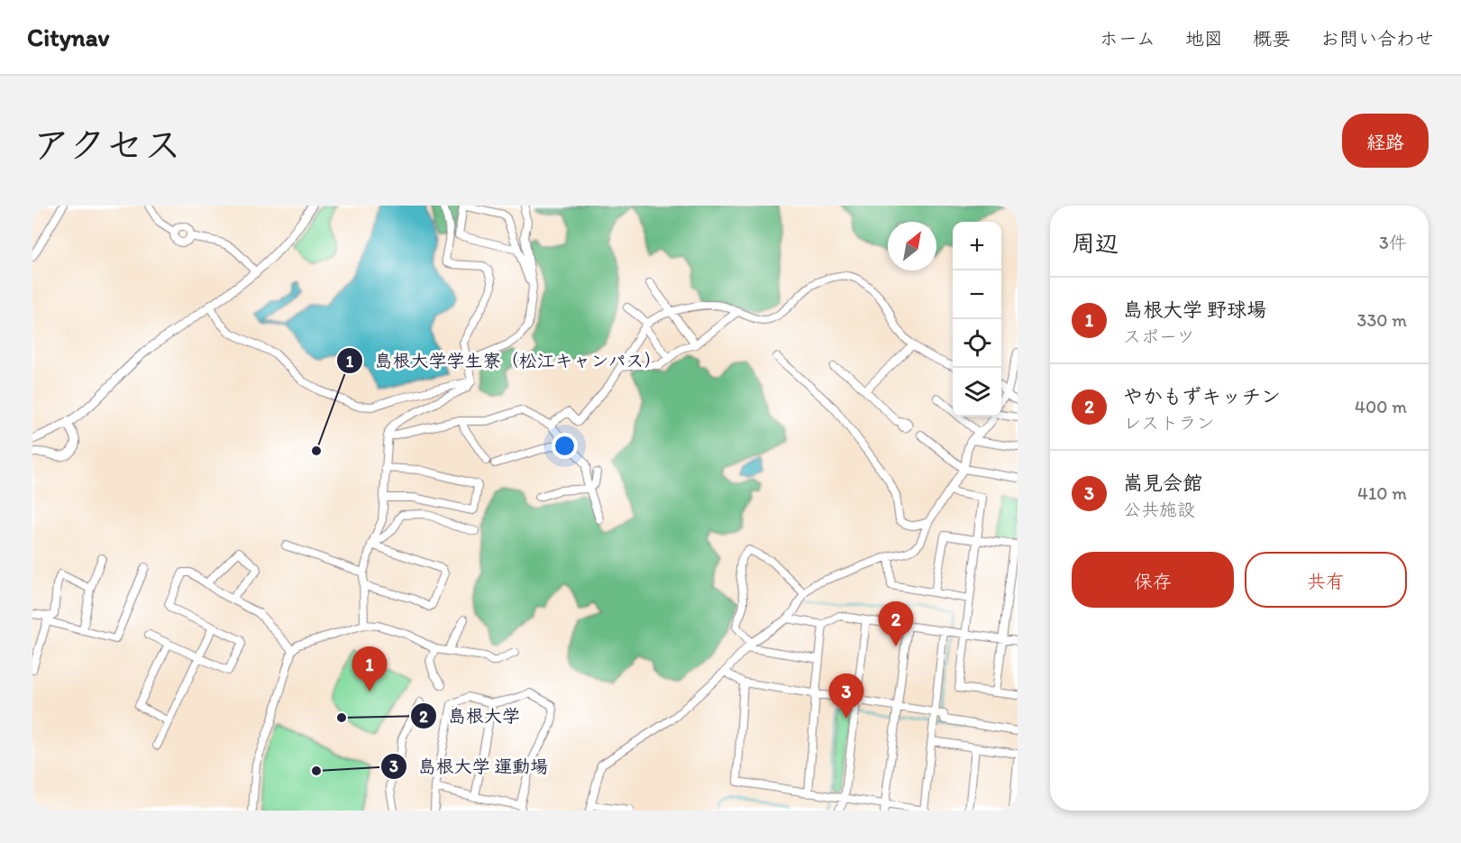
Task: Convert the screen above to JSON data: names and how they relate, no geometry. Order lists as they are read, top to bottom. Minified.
{"places":["島根大学学生寮（松江キャンパス）","島根大学","島根大学 運動場"],"north":"top right","page":{"header":"Citynav","nav":["ホーム","地図","概要","お問い合わせ"],"title":"アクセス","buttons":["経路",["保存","共有"]],"heading":["周辺","3件"],"map_buttons":["+","−"],"list":[{"mark":"1","name":"島根大学 野球場","note":"スポーツ","value":"330 m"},{"mark":"2","name":"やかもずキッチン","note":"レストラン","value":"400 m"},{"mark":"3","name":"嵩見会館","note":"公共施設","value":"410 m"}],"pins":["2","1","3"]}}
